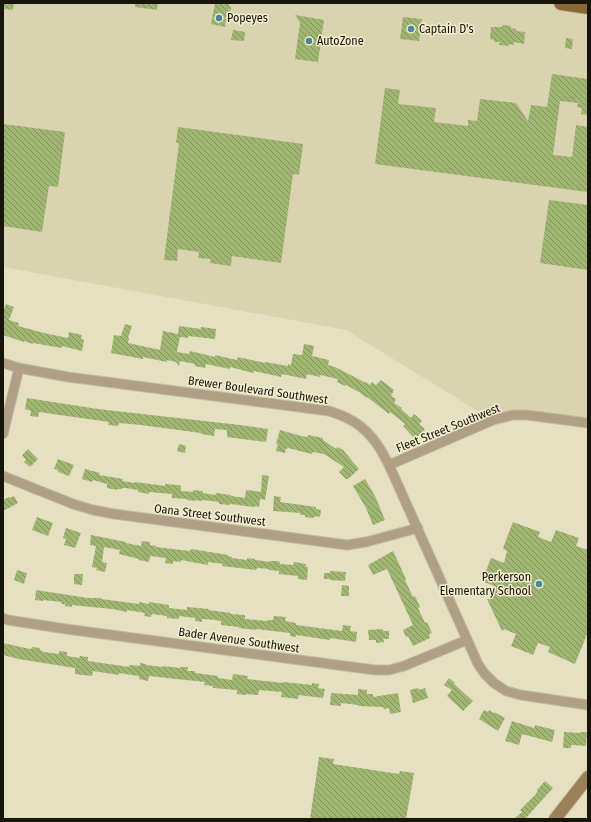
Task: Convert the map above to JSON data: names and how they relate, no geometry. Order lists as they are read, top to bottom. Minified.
{"streets":{"street":["Brewer Boulevard Southwest","Fleet Street Southwest","Oana Street Southwest","Bader Avenue Southwest"]},"crossings":[["Brewer Boulevard Southwest","Fleet Street Southwest"],["Brewer Boulevard Southwest","Oana Street Southwest"],["Brewer Boulevard Southwest","Bader Avenue Southwest"]],"places":["Popeyes","Captain D's","AutoZone","Perkerson Elementary School"]}
